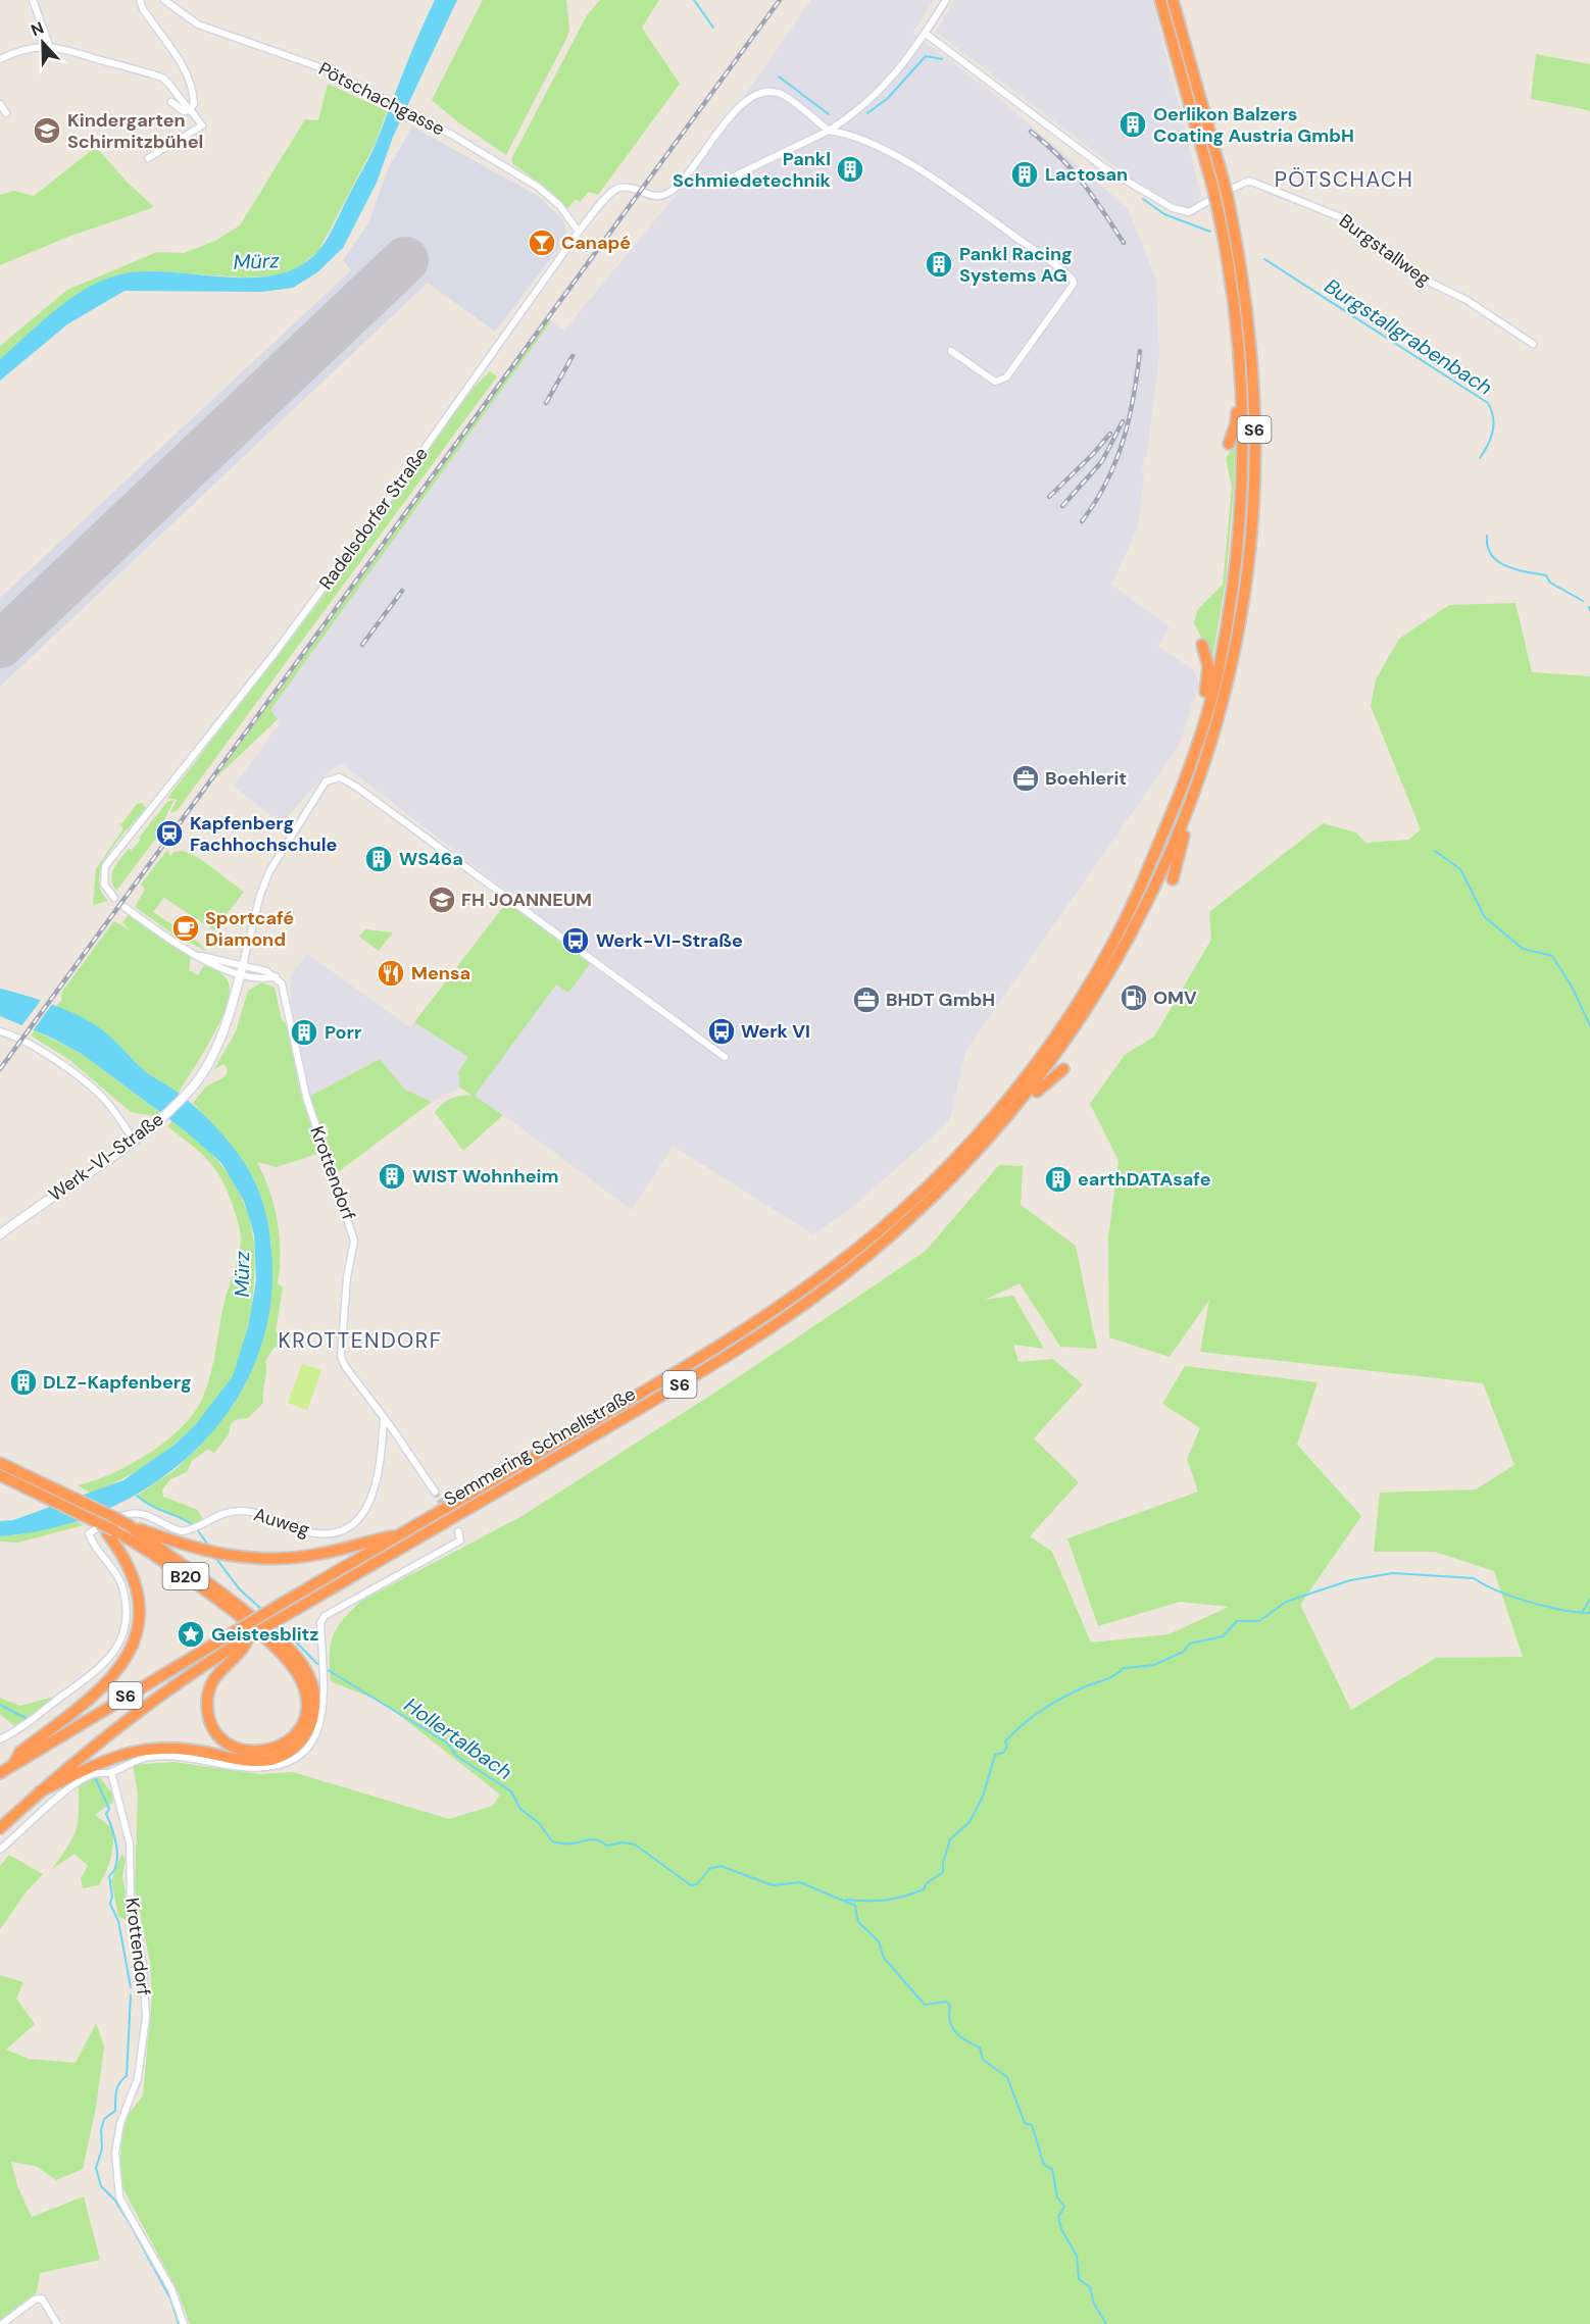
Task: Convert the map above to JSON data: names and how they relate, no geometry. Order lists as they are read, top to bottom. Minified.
{"streets":{"highway":["S6","Semmering Schnellstraße","B20"],"main road":["Werk-VI-Straße"],"street":["Pötschachgasse","Burgstallweg","Radelsdorfer Straße","Krottendorf","Auweg"]},"crossings":[["Pötschachgasse","Radelsdorfer Straße"],["Krottendorf","Auweg"],["Semmering Schnellstraße","B20"]],"districts":["PÖTSCHACH","KROTTENDORF"],"water":["Mürz","Burgstallgrabenbach","Hollertalbach"],"places":{"building":["Oerlikon Balzers Coating Austria GmbH","Pankl Schmiedetechnik","Lactosan","Pankl Racing Systems AG","WS46a","Porr","WIST Wohnheim","earthDATAsafe","DLZ-Kapfenberg"],"school or university":["Kindergarten Schirmitzbühel","FH JOANNEUM"],"bar":["Canapé"],"office":["Boehlerit","BHDT GmbH"],"station":["Kapfenberg Fachhochschule"],"cafe":["Sportcafé Diamond"],"bus stop":["Werk-VI-Straße","Werk VI"],"restaurant":["Mensa"],"fuel station":["OMV"],"place":["Geistesblitz"]},"north":"top"}
